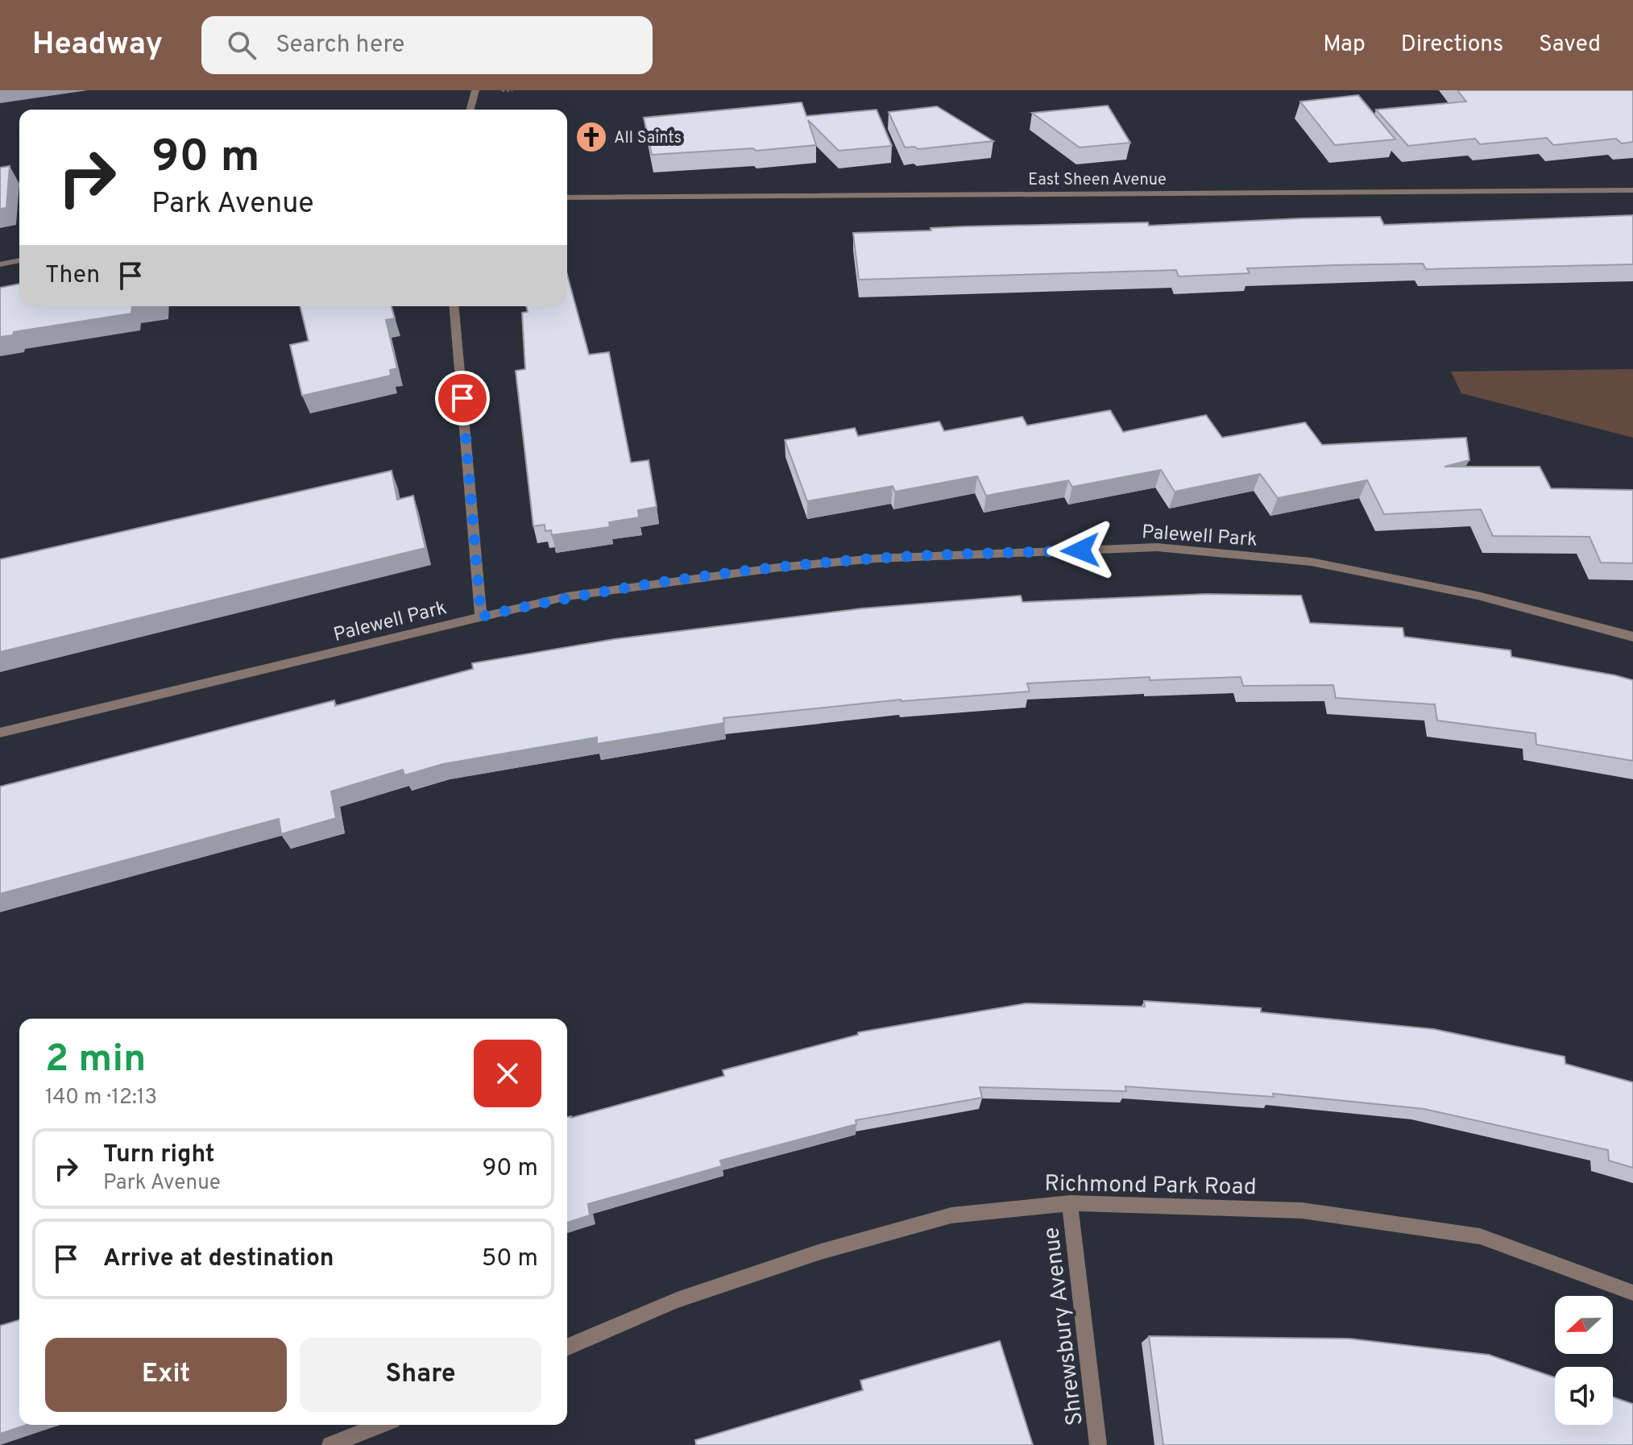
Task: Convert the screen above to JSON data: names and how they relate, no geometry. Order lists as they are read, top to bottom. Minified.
{"streets":{"street":["East Sheen Avenue","Palewell Park","Richmond Park Road","Shrewsbury Avenue"]},"crossings":[["Richmond Park Road","Shrewsbury Avenue"]],"places":{"church":["All Saints"]},"north":"left","page":{"header":"Headway","search":"Search here","nav":["Map","Directions","Saved"],"turn":["90 m","Park Avenue"],"then":"Then","heading":["2 min","140 m · 12:13"],"list":[{"name":"Turn right","note":"Park Avenue","value":"90 m"},{"name":"Arrive at destination","value":"50 m"}],"buttons":["Exit","Share"]}}
